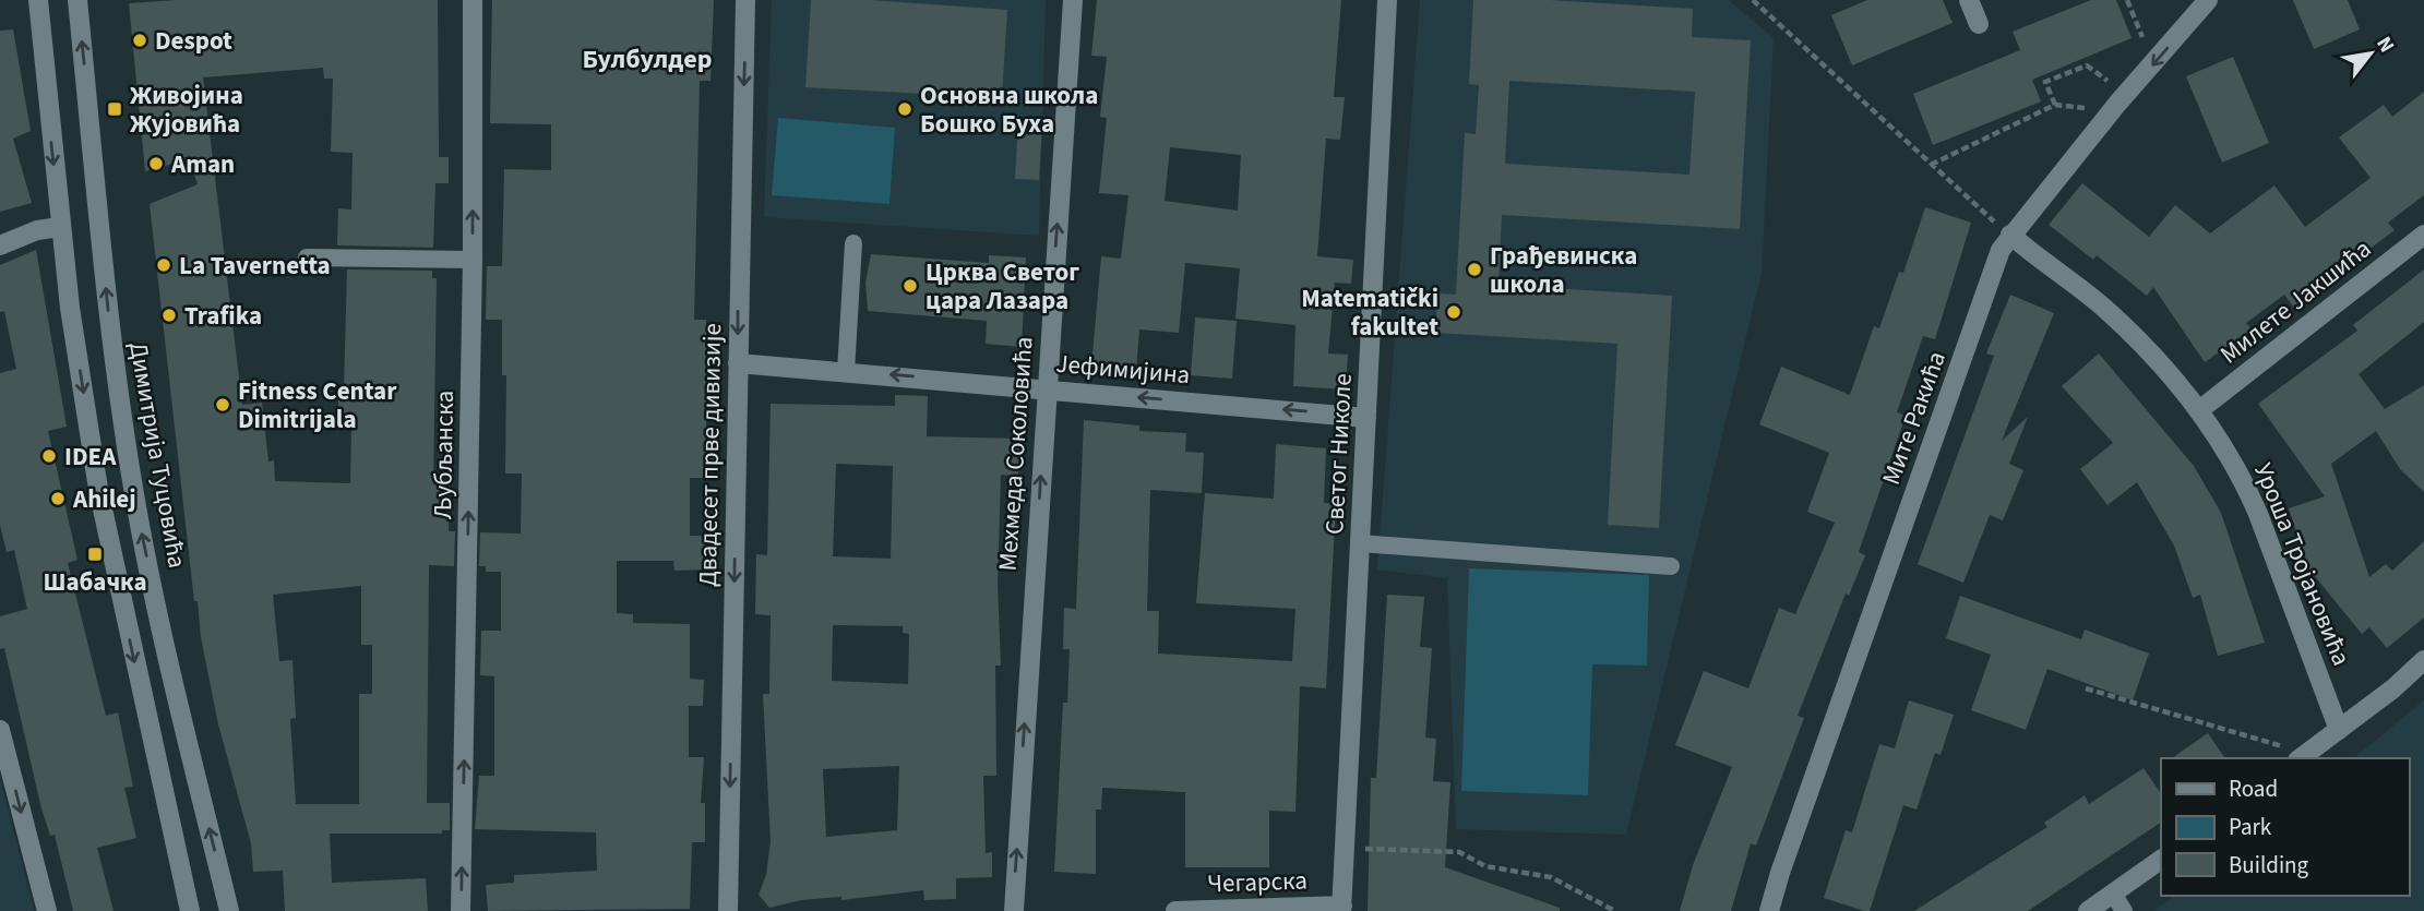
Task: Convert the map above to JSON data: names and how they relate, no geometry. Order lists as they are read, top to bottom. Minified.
{"streets":{"street":["Милете Јакшића","Јефимијина","Мите Ракића","Мехмеда Соколовића","Светог Николе","Димитрија Туцовића","Љубљанска","Двадесет прве дивизије","Уроша Тројановића","Чегарска"]},"crossings":[["Милете Јакшића","Уроша Тројановића"],["Јефимијина","Мехмеда Соколовића"],["Јефимијина","Светог Николе"],["Јефимијина","Двадесет прве дивизије"],["Мите Ракића","Уроша Тројановића"],["Светог Николе","Чегарска"]],"one_way":["Јефимијина","Мехмеда Соколовића","Љубљанска","Двадесет прве дивизије"],"districts":["Булбулдер"],"places":{"other":["Despot","Основна школа Бошко Буха","Aman","La Tavernetta","Грађевинска школа","Црква Светог цара Лазара","Matematički fakultet","Trafika","Fitness Centar Dimitrijala","IDEA","Ahilej"],"transit":["Живојина Жујовића","Шабачка"]},"legend":["Road","Park","Building"],"north":"top right"}
